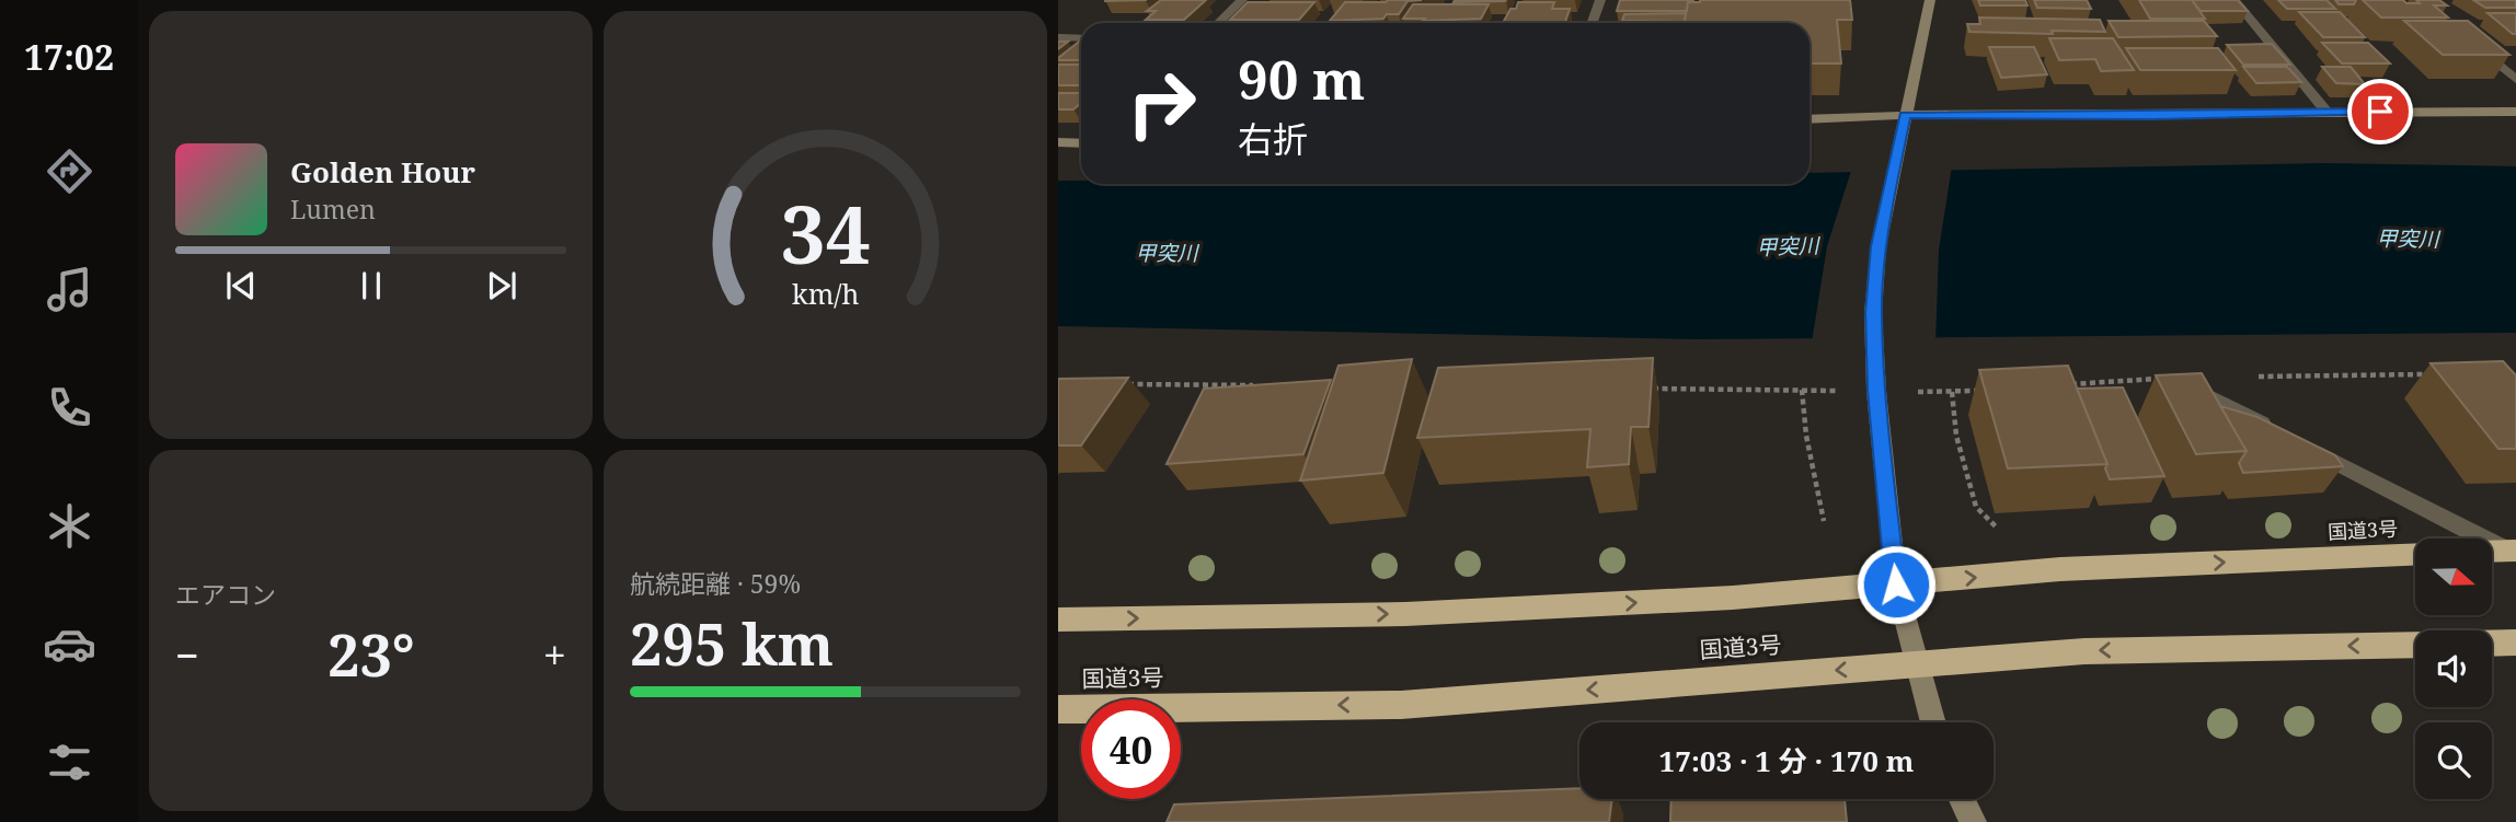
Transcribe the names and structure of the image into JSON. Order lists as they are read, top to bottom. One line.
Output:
{"streets":{"highway":["国道3号"]},"water":["甲突川"],"north":"right","page":{"tabs":"17:02","turn":["90 m","右折"],"song":["Golden Hour","Lumen"],"tile":["エアコン",["航続距離 · 59%","295 km"]],"heat":["−","23°","+"],"limit":"40","trip":"17:03 · 1 分 · 170 m","gauge":["34","km/h"]}}
